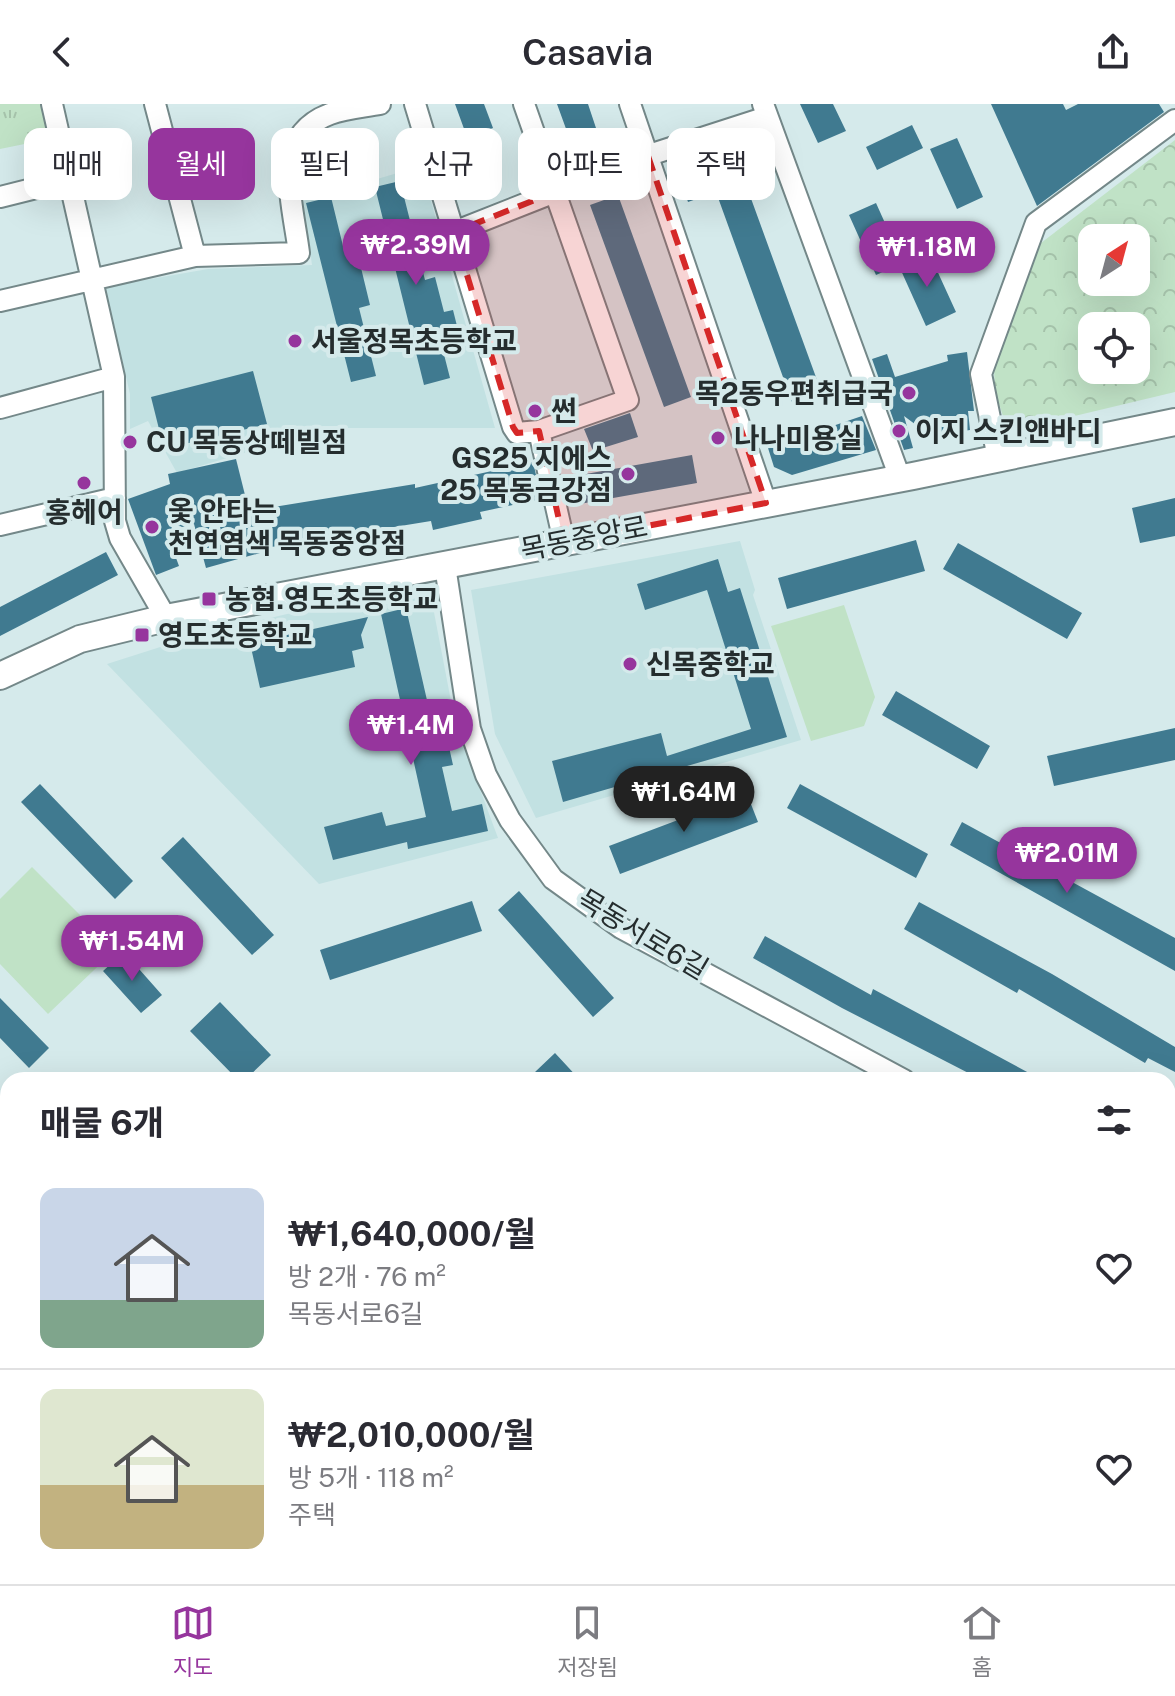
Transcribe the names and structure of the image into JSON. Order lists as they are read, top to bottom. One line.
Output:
{"streets":{"main road":["목동중앙로"],"street":["목동서로6길"]},"crossings":[["목동중앙로","목동서로6길"]],"places":{"other":["서울정목초등학교","목2동우편취급국","썬","이지 스킨앤바디","나나미용실","CU 목동상떼빌점","GS25 지에스 25 목동금강점","홍헤어","옻 안타는 천연염색 목동중앙점","신목중학교"],"transit":["농협.영도초등학교","영도초등학교"]},"north":"top right","page":{"header":"Casavia","chip":["매매","월세","필터","신규","아파트","주택"],"price":["₩2.39M","₩1.18M","₩1.4M","₩1.64M","₩2.01M","₩1.54M"],"heading":"매물 6개","list":[{"name":"₩1,640,000/월","note":"방 2개 · 76 m² · 목동서로6길"},{"name":"₩2,010,000/월","note":"방 5개 · 118 m² · 주택"}],"tabs":["지도","저장됨","홈"]}}
